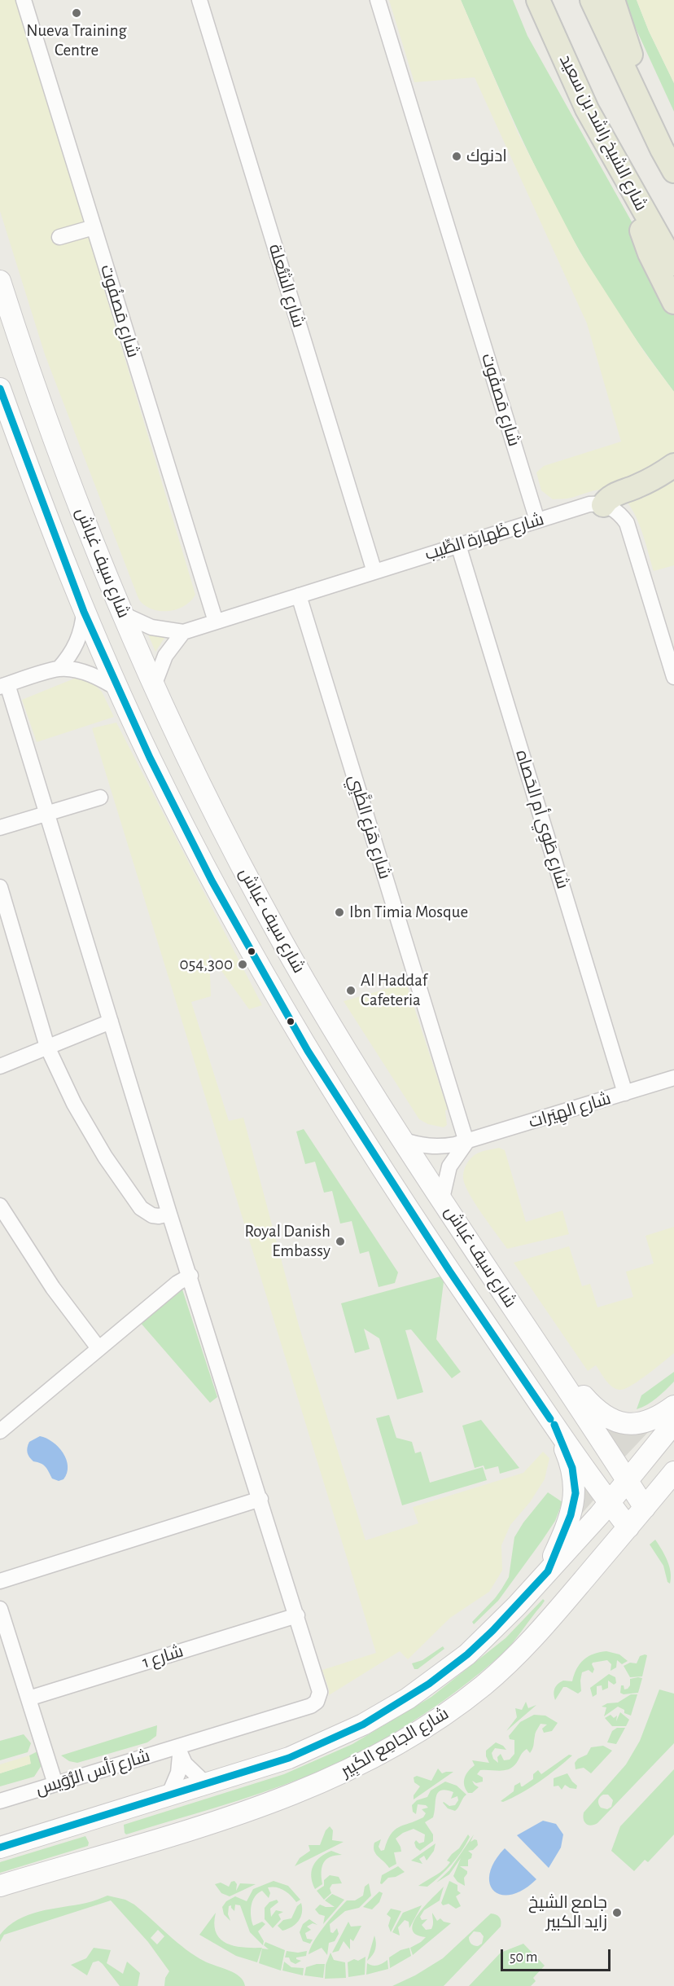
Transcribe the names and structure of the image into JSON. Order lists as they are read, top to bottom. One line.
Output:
{"streets":{"main road":["شارع الشيخ راشد بن سعيد"],"street":["شارع الشُّعلة","شارع مَصفُوت","شارع ظَهارة الطِّيب","شارع سيف غباش","شارع طَوِي أم الحَصاه","شارع هَزع الظَّبِي","شارع الهِيَرات","شارع 1","شارع الجامِع الكَبِير","شارع رَأس الرُّوَيس"]},"crossings":[["شارع الشُّعلة","شارع ظَهارة الطِّيب"],["شارع مَصفُوت","شارع ظَهارة الطِّيب"],["شارع ظَهارة الطِّيب","شارع سيف غباش"],["شارع ظَهارة الطِّيب","شارع طَوِي أم الحَصاه"],["شارع ظَهارة الطِّيب","شارع هَزع الظَّبِي"],["شارع سيف غباش","شارع الهِيَرات"],["شارع سيف غباش","شارع الجامِع الكَبِير"],["شارع طَوِي أم الحَصاه","شارع الهِيَرات"],["شارع هَزع الظَّبِي","شارع الهِيَرات"],["شارع 1","شارع رَأس الرُّوَيس"]],"places":["Nueva Training Centre","ادنوك","Ibn Timia Mosque","054,300","Al Haddaf Cafeteria","Royal Danish Embassy","جامع الشيخ زايد الكبير"],"scale_bar":"50 m"}
